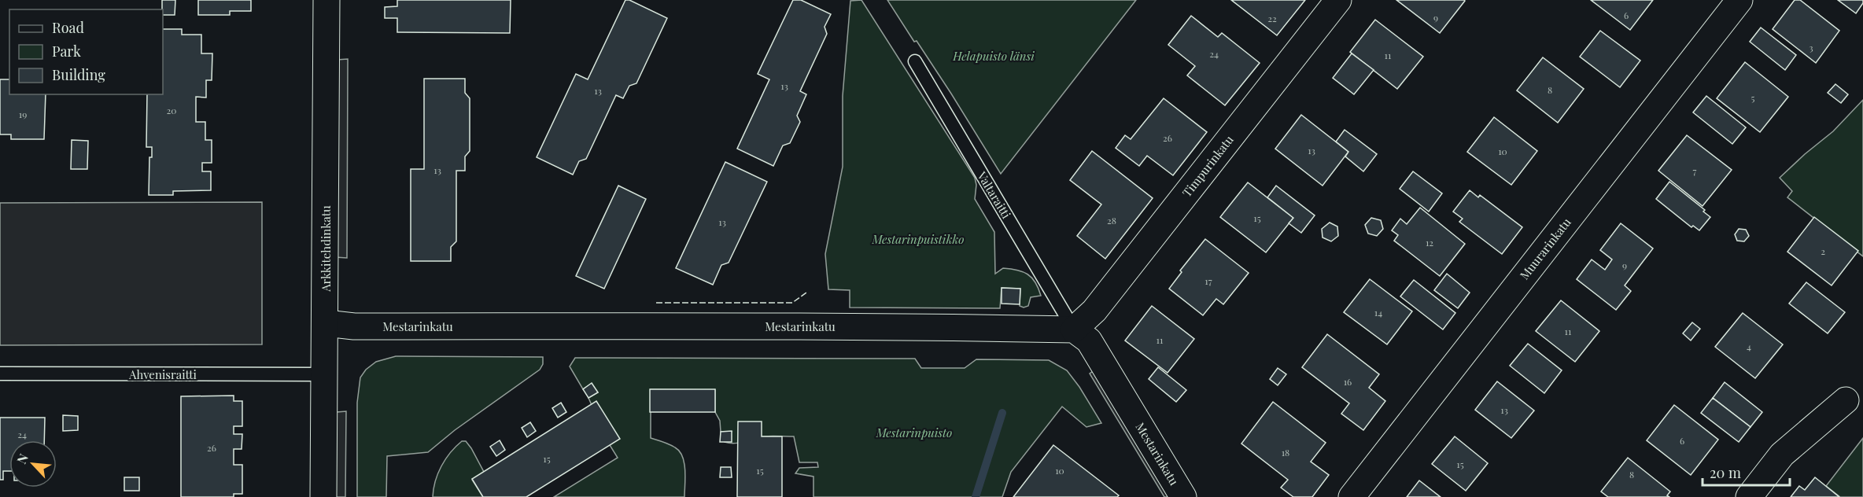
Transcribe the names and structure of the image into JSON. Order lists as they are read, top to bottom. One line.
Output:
{"streets":{"street":["Timpurinkatu","Arkkitehdinkatu","Muurarinkatu","Mestarinkatu"],"lane":["Valtaraitti","Ahvenisraitti"]},"crossings":[["Timpurinkatu","Valtaraitti"],["Timpurinkatu","Mestarinkatu"],["Valtaraitti","Mestarinkatu"],["Arkkitehdinkatu","Mestarinkatu"],["Arkkitehdinkatu","Ahvenisraitti"]],"parks":["Helapuisto länsi","Mestarinpuistikko","Mestarinpuisto"],"house_numbers":["6","9","22","3","24","11","13","8","13","5","20","19","26","13","10","13","7","15","28","13","12","2","9","17","14","11","11","4","16","13","24","6","26","18","15","15","15","10","8"],"legend":["Road","Park","Building"],"scale_bar":"20 m","north":"top left"}
